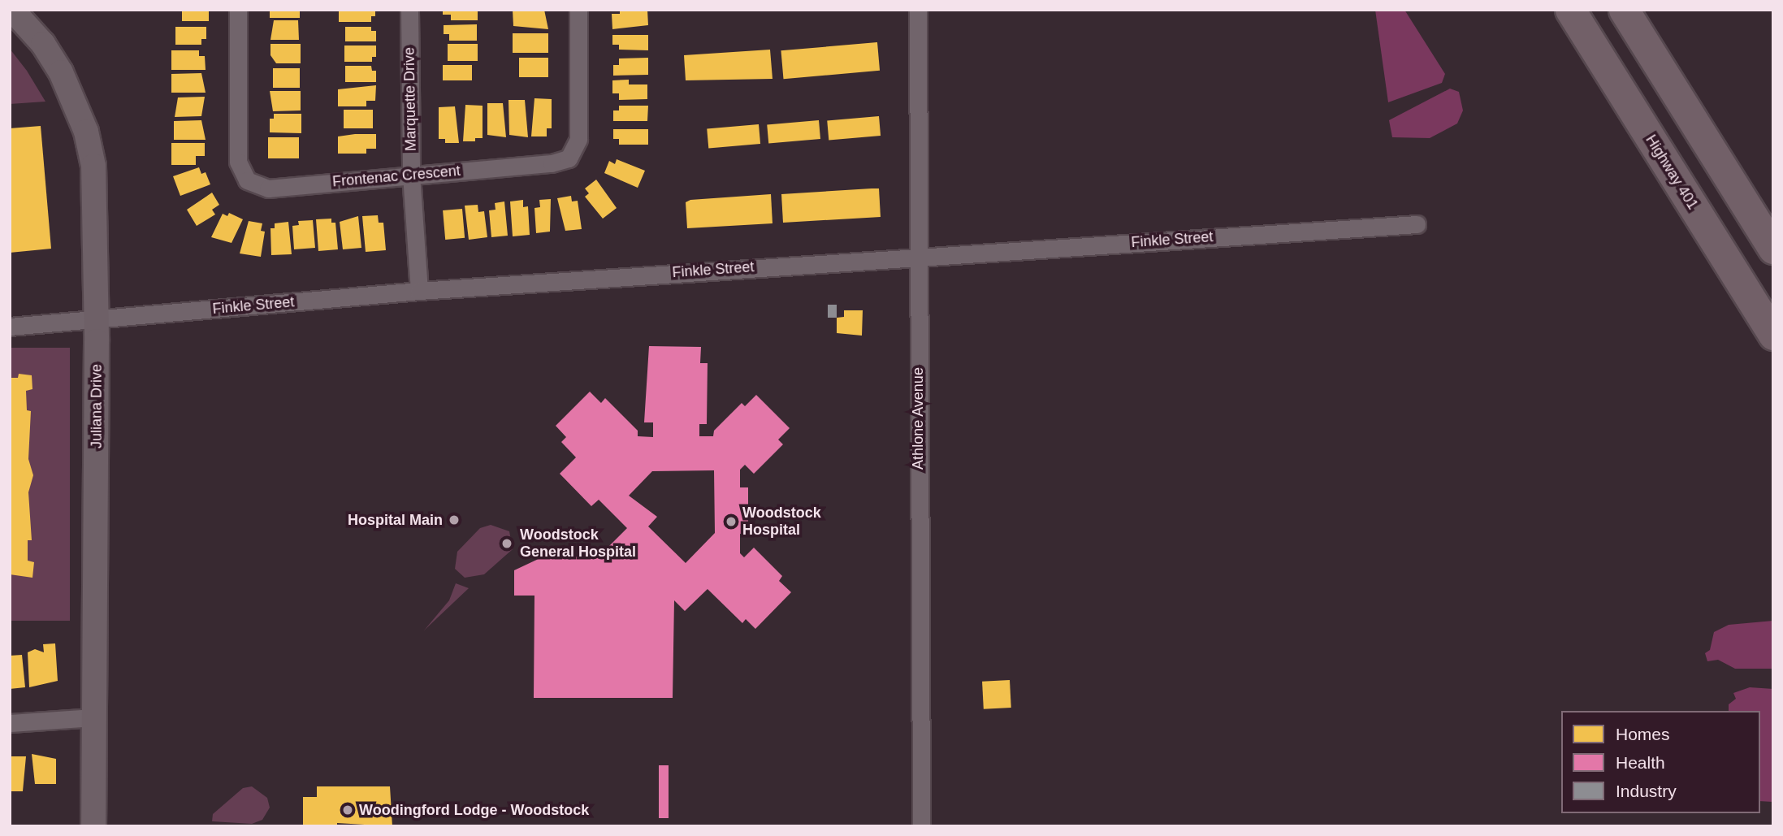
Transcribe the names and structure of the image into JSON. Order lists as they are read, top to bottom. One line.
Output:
{"streets":{"highway":["Highway 401"],"street":["Marquette Drive","Frontenac Crescent","Finkle Street","Juliana Drive","Athlone Avenue"]},"crossings":[["Marquette Drive","Frontenac Crescent"],["Marquette Drive","Finkle Street"],["Finkle Street","Juliana Drive"],["Finkle Street","Athlone Avenue"]],"places":["Hospital Main","Woodstock Hospital","Woodstock General Hospital","Woodingford Lodge - Woodstock"],"legend":["Homes","Health","Industry"]}
